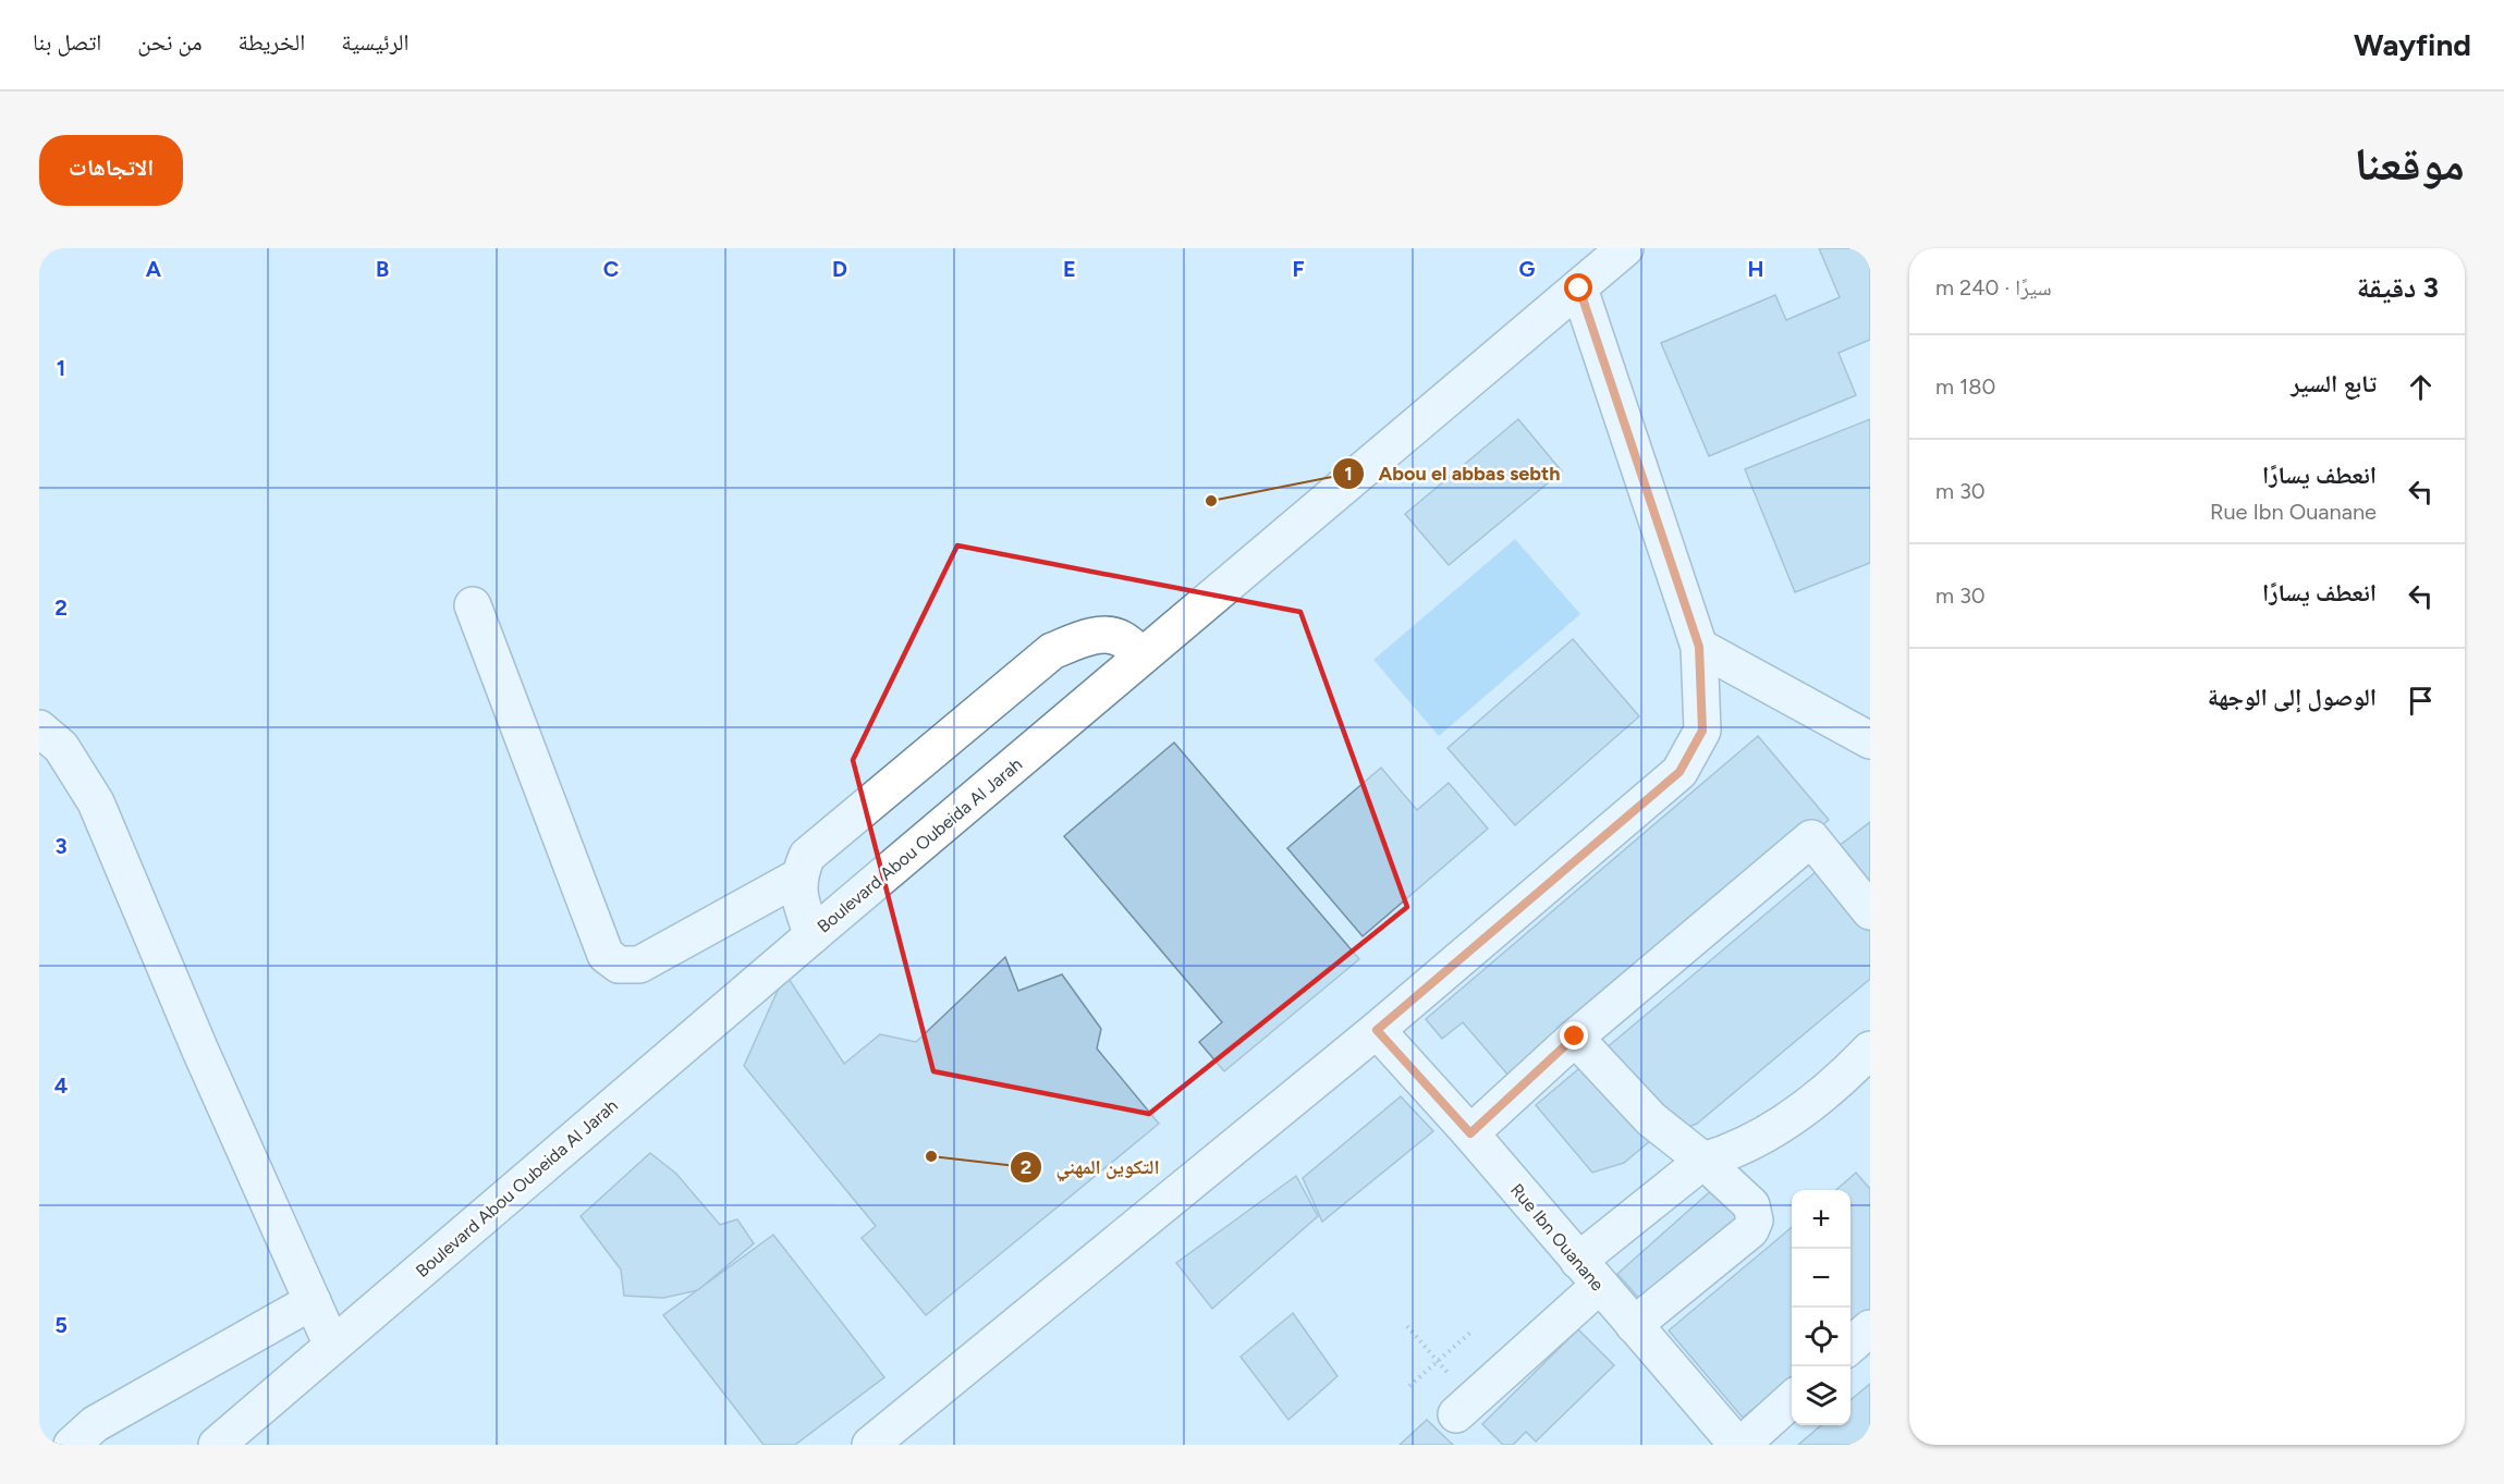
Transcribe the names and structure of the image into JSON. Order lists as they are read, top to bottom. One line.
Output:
{"streets":{"street":["Boulevard Abou Oubeida Al Jarah","Rue Ibn Ouanane"]},"places":["Abou el abbas sebth","التكوين المهني"],"page":{"header":"Wayfind","nav":["الرئيسية","الخريطة","من نحن","اتصل بنا"],"title":"موقعنا","buttons":"الاتجاهات","heading":["3 دقيقة","سيرًا · 240 m"],"list":[["تابع السير","180 m"],["انعطف يسارًا","Rue Ibn Ouanane","30 m"],["انعطف يسارًا","30 m"],"الوصول إلى الوجهة"],"map_buttons":["+","−"]},"grid":{"columns":["A","B","C","D","E","F","G","H"],"rows":["1","2","3","4","5"]}}
